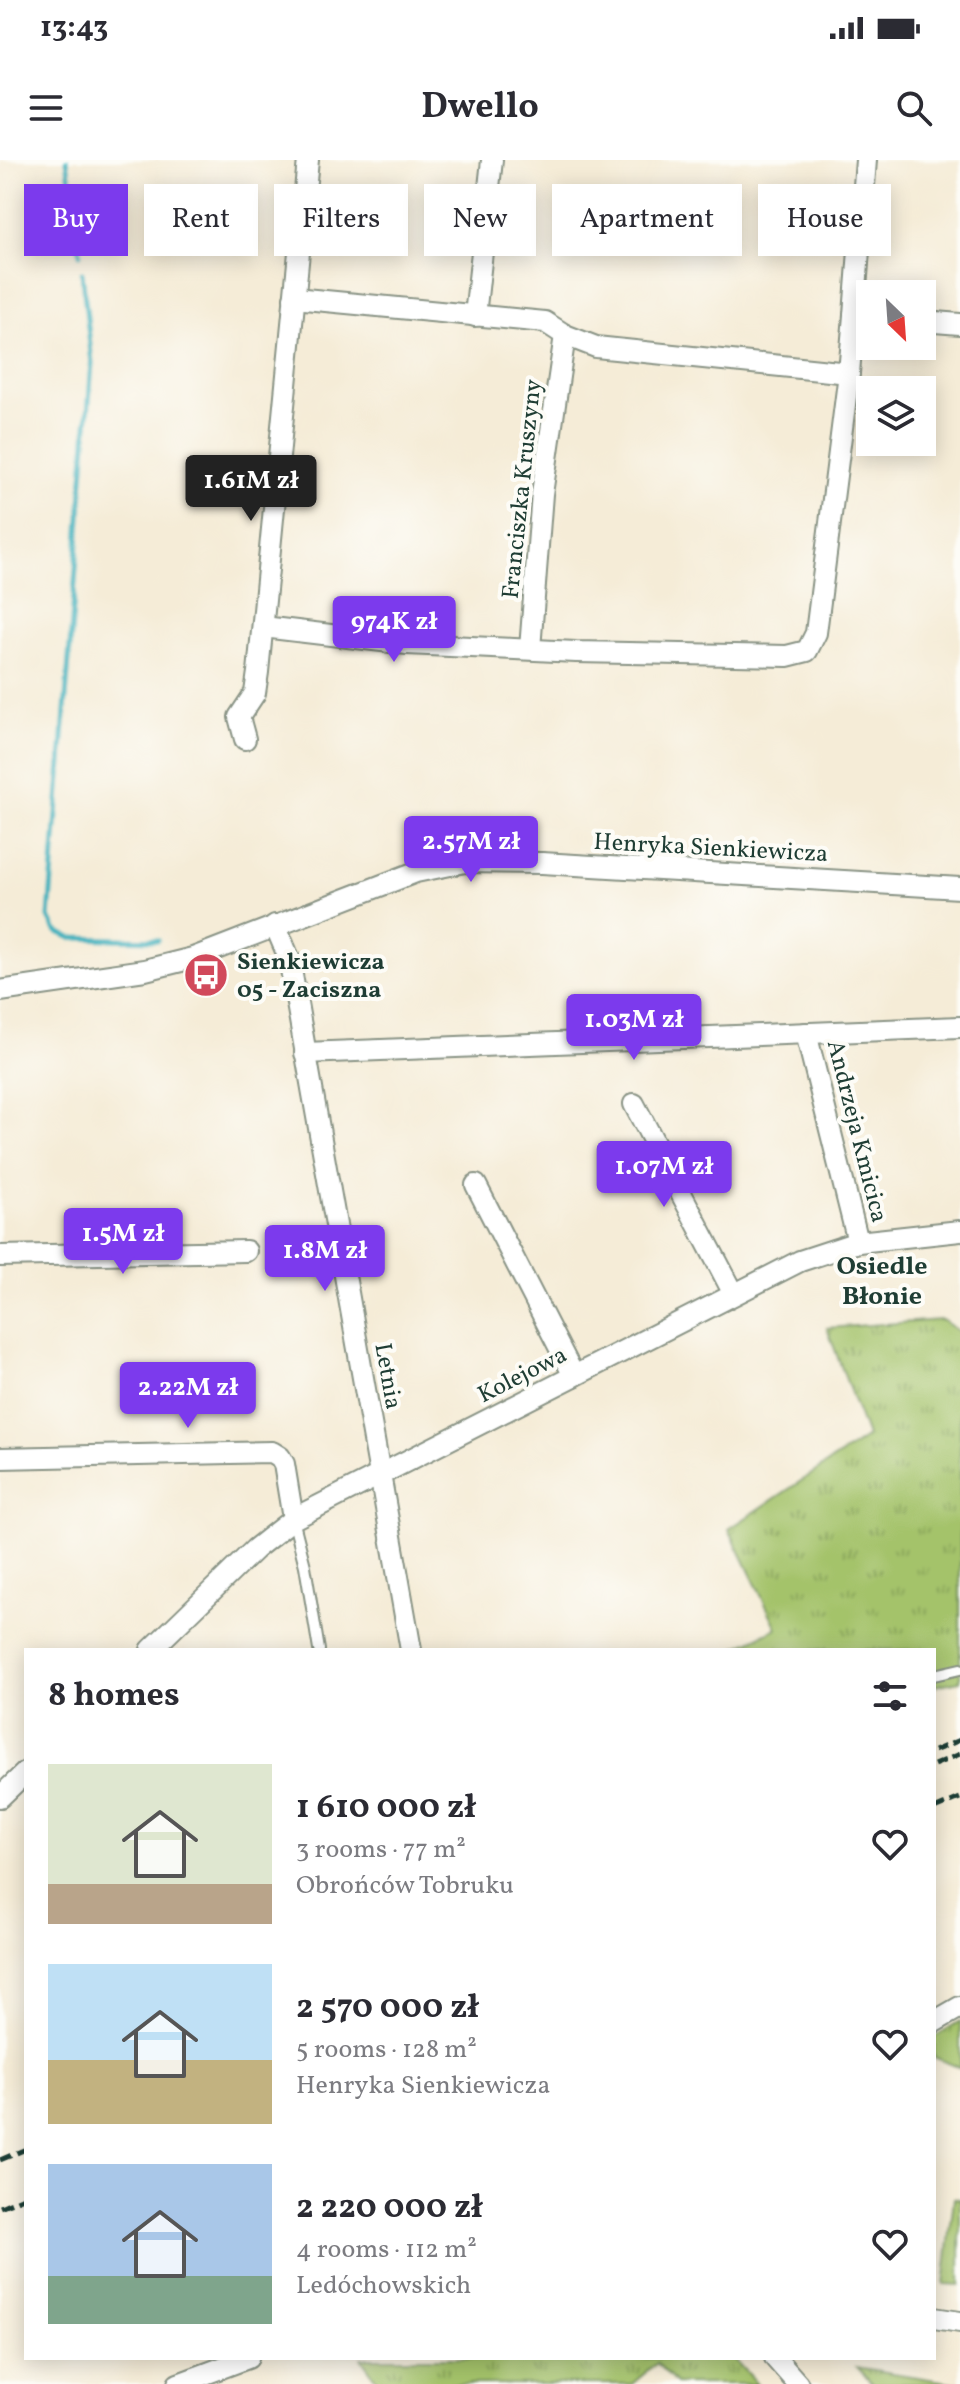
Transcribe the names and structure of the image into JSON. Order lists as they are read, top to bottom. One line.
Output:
{"streets":{"street":["Franciszka Kruszyny","Henryka Sienkiewicza","Andrzeja Kmicica","Kolejowa","Letnia"]},"crossings":[["Henryka Sienkiewicza","Letnia"],["Andrzeja Kmicica","Kolejowa"],["Kolejowa","Letnia"]],"districts":["Osiedle Błonie"],"places":{"bus stop":["Sienkiewicza 05 - Zaciszna"]},"north":"bottom right","page":{"status":"13:43","header":"Dwello","chip":["Buy","Rent","Filters","New","Apartment","House"],"price":["1.61M zł","974K zł","2.57M zł","1.03M zł","1.07M zł","1.5M zł","1.8M zł","2.22M zł"],"heading":"8 homes","list":[{"name":"1 610 000 zł","note":"3 rooms · 77 m² · Obrońców Tobruku"},{"name":"2 570 000 zł","note":"5 rooms · 128 m² · Henryka Sienkiewicza"},{"name":"2 220 000 zł","note":"4 rooms · 112 m² · Ledóchowskich"}]}}
